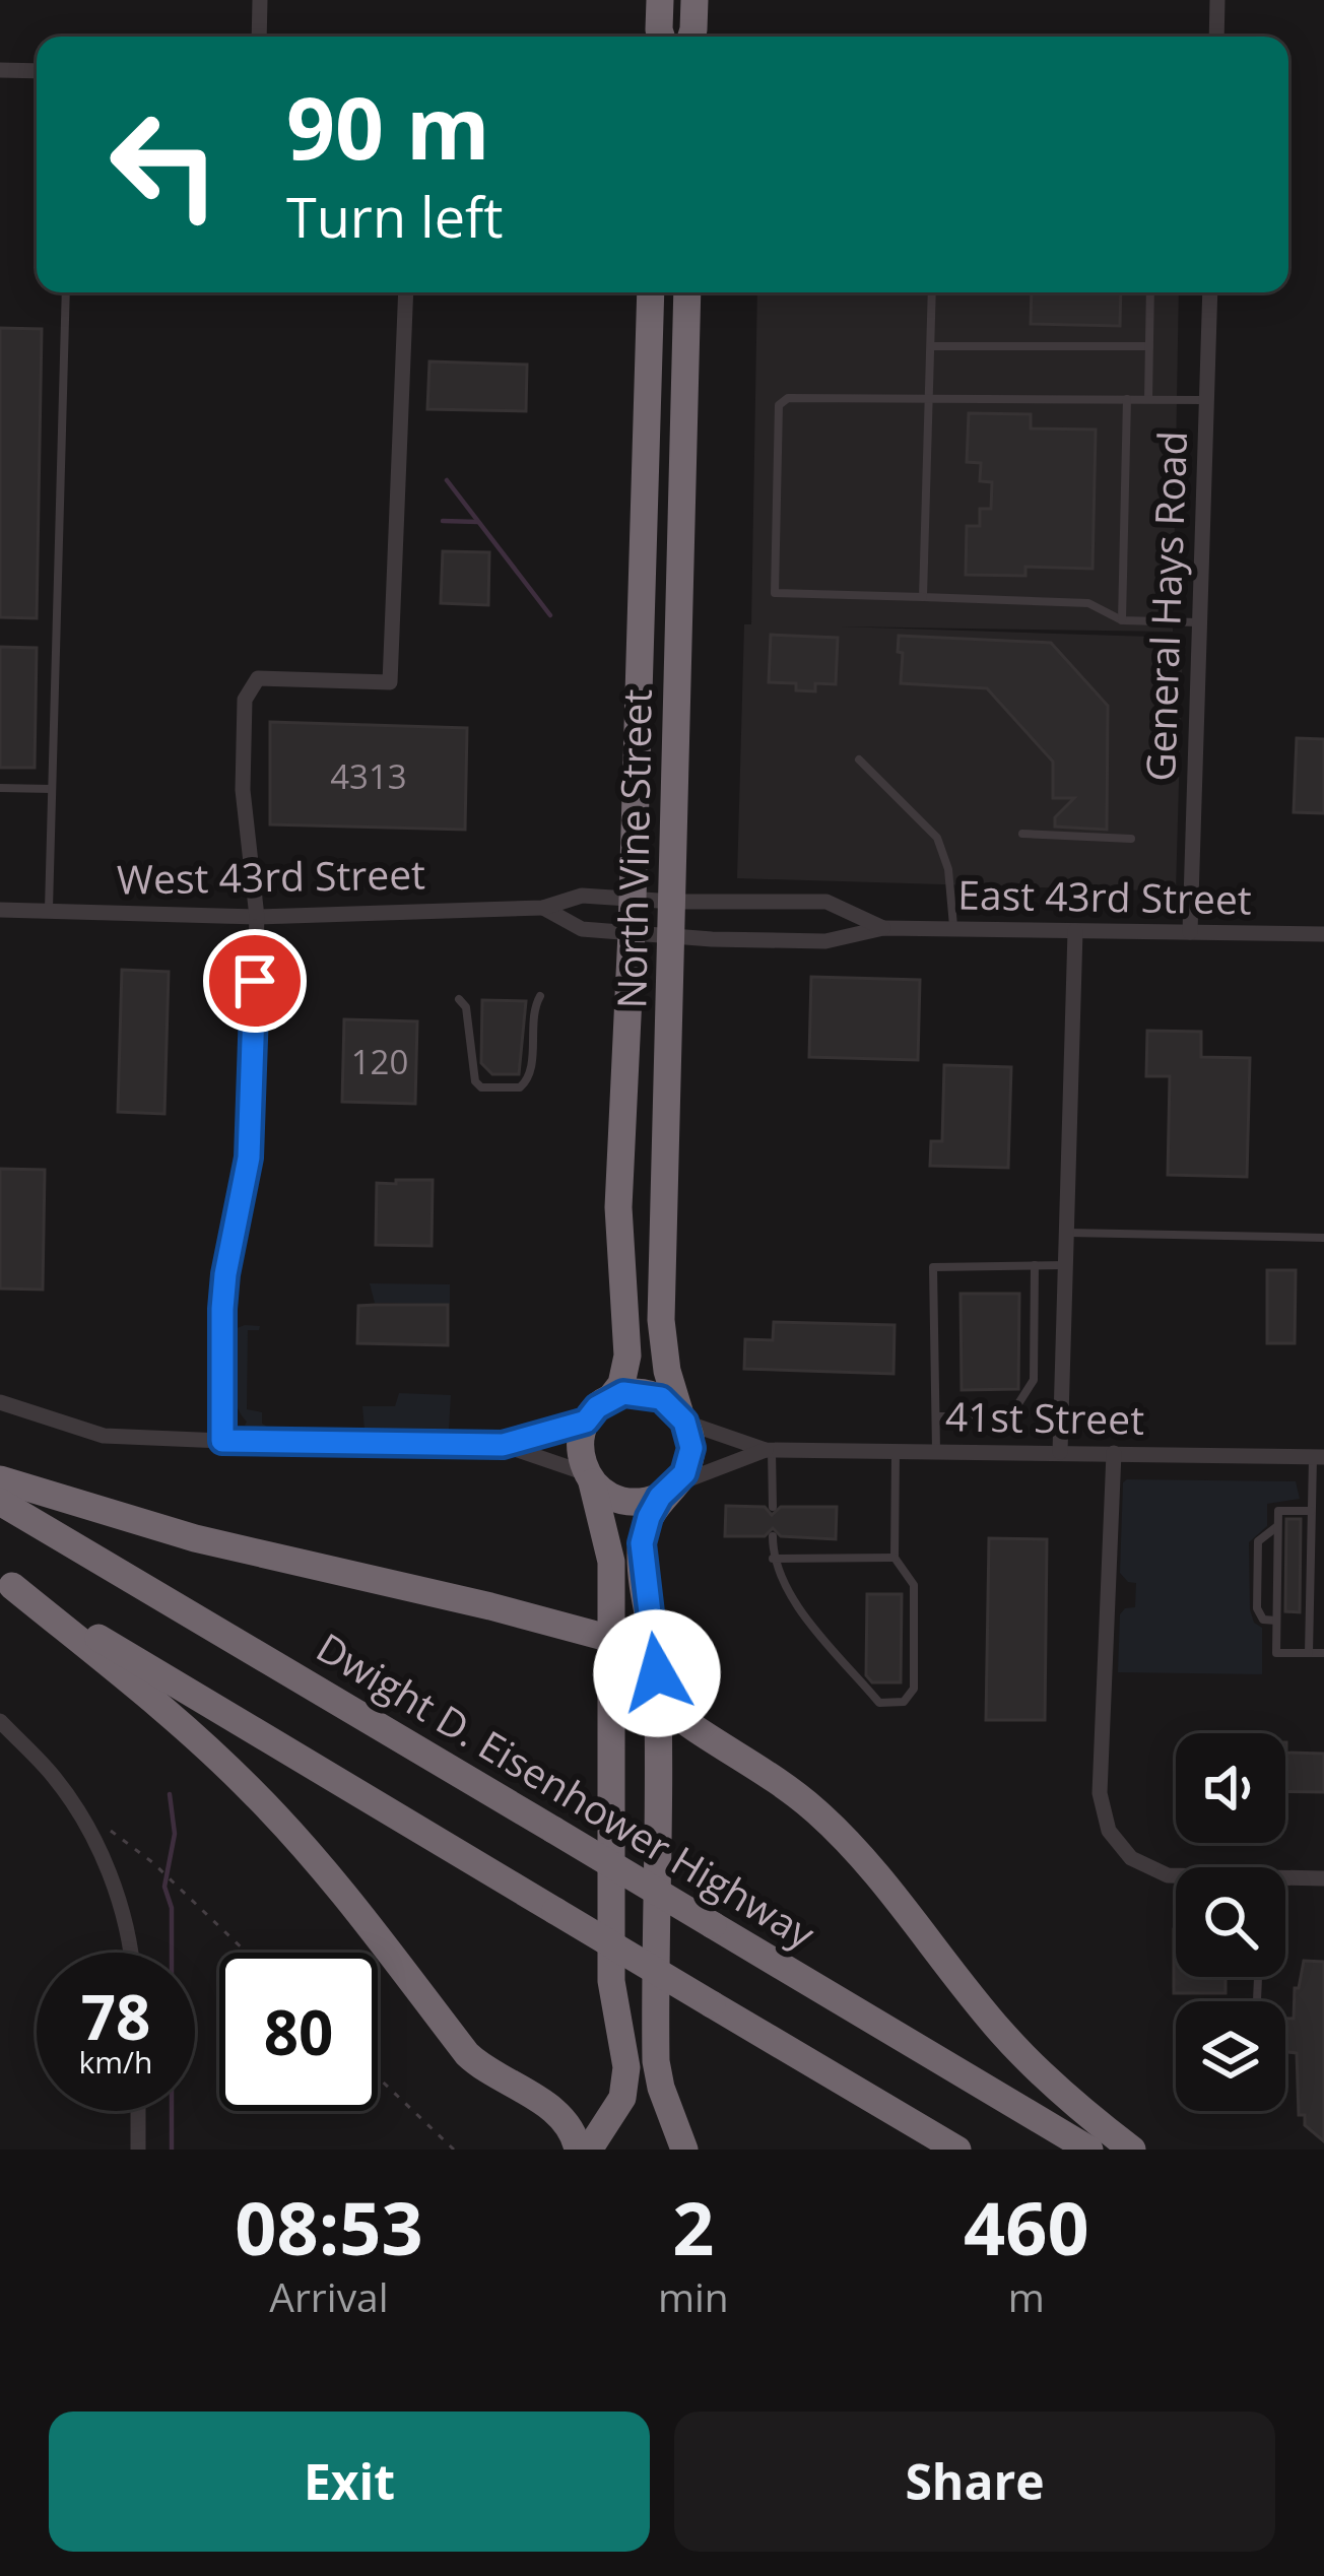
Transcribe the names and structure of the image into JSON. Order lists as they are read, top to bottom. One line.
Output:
{"streets":{"highway":["North Vine Street","Dwight D. Eisenhower Highway"],"street":["General Hays Road","West 43rd Street","East 43rd Street","41st Street"]},"crossings":[["General Hays Road","East 43rd Street"],["North Vine Street","East 43rd Street"],["North Vine Street","41st Street"],["West 43rd Street","East 43rd Street"]],"house_numbers":["4313","120"],"page":{"turn":["90 m","Turn left"],"speed":"78 km/h","limit":"80","eta":["08:53","Arrival","2","min","460","m"],"buttons":["Exit","Share"]}}
